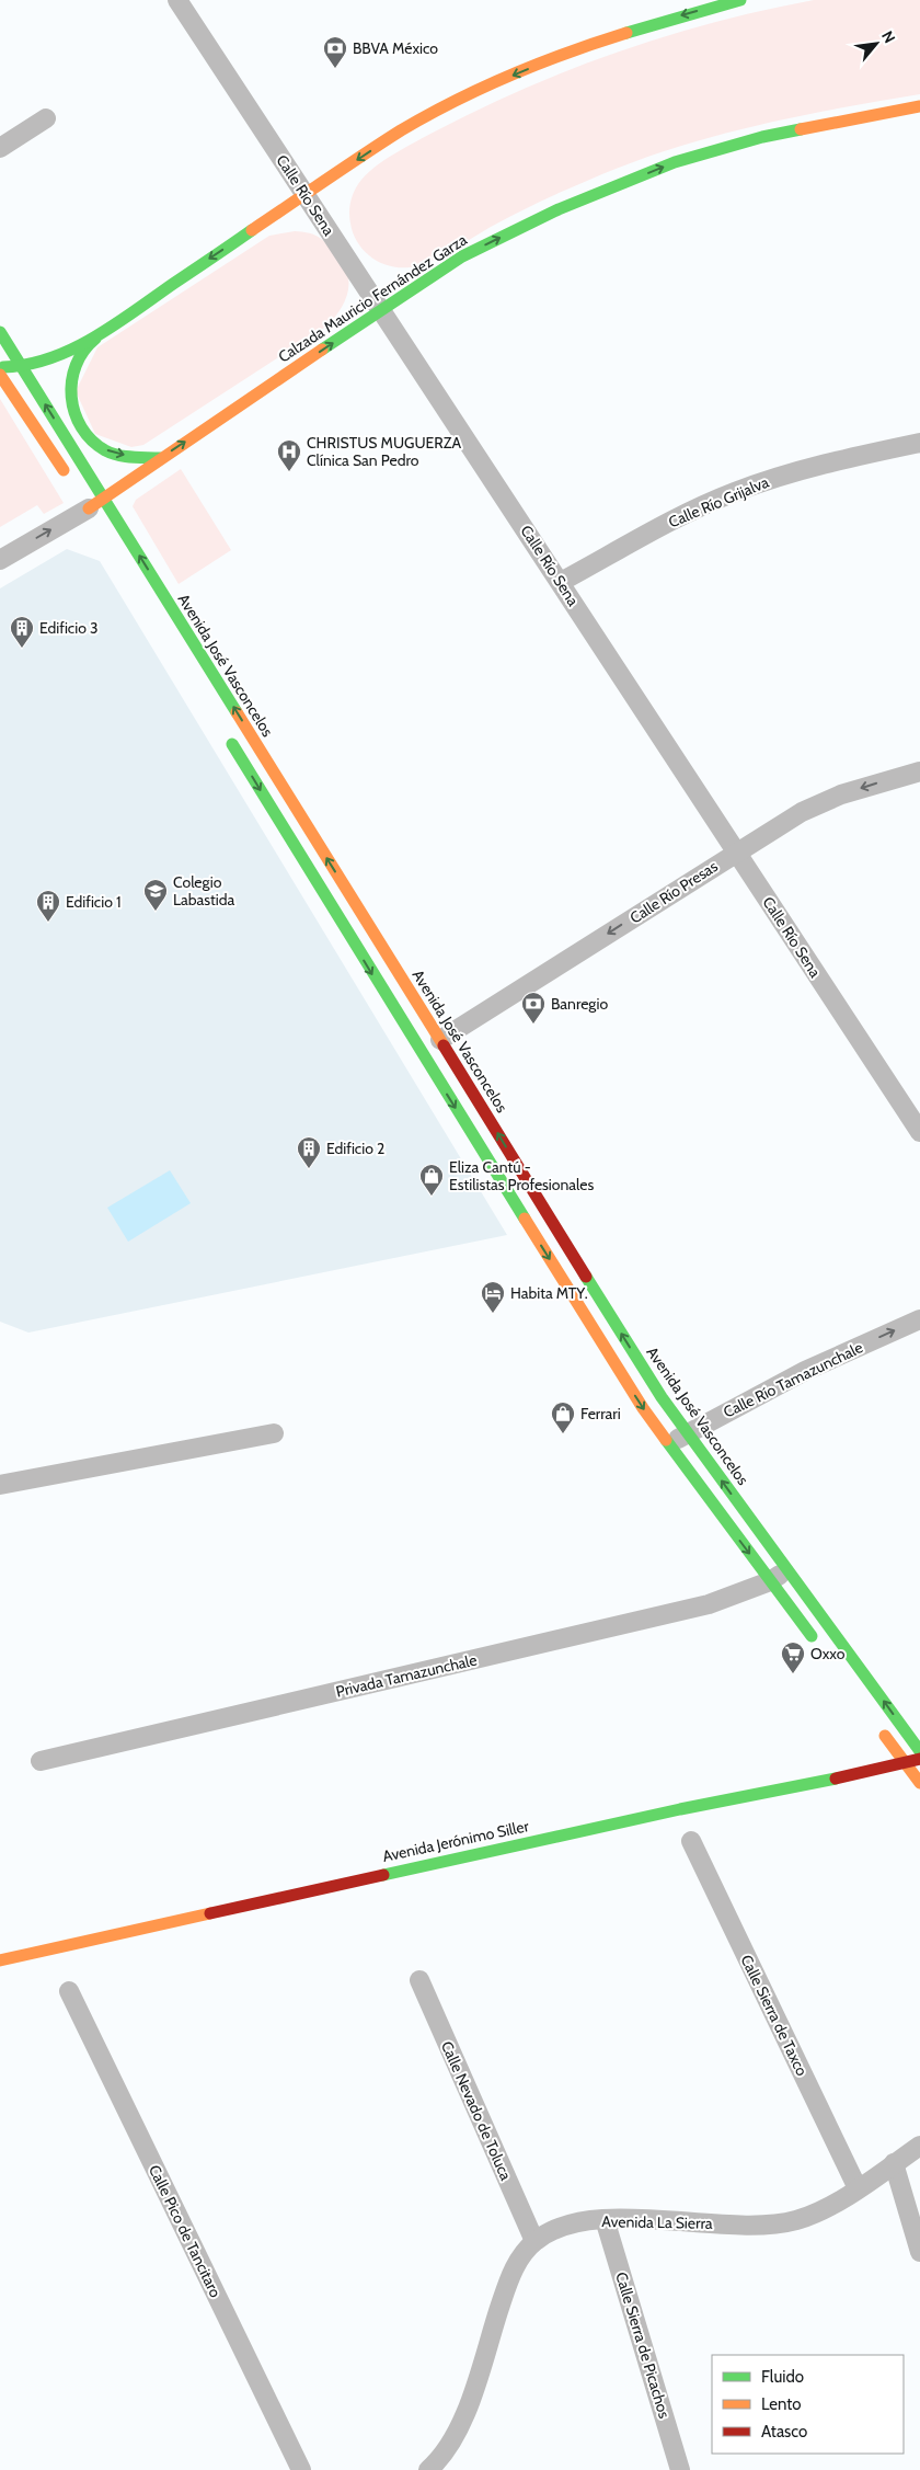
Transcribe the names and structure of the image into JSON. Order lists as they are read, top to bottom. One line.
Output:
{"streets":{"main road":["Calzada Mauricio Fernández Garza","Avenida José Vasconcelos","Avenida Jerónimo Siller"],"street":["Calle Río Sena","Calle Río Grijalva","Calle Río Presas","Calle Río Tamazunchale","Privada Tamazunchale","Calle Sierra de Taxco","Calle Nevado de Toluca","Avenida La Sierra","Calle Pico de Tancitaro","Calle Sierra de Picachos"]},"crossings":[["Calle Río Sena","Calzada Mauricio Fernández Garza"],["Calle Río Sena","Calle Río Grijalva"],["Calle Río Sena","Calle Río Presas"],["Calzada Mauricio Fernández Garza","Avenida José Vasconcelos"],["Avenida José Vasconcelos","Calle Río Presas"],["Avenida José Vasconcelos","Calle Río Tamazunchale"],["Avenida José Vasconcelos","Privada Tamazunchale"],["Calle Sierra de Taxco","Avenida La Sierra"],["Calle Nevado de Toluca","Avenida La Sierra"],["Avenida La Sierra","Calle Sierra de Picachos"]],"one_way":["Calzada Mauricio Fernández Garza","Calle Río Presas","Calle Río Tamazunchale"],"places":{"bank":["BBVA México","Banregio"],"hospital":["CHRISTUS MUGUERZA Clínica San Pedro"],"building":["Edificio 3","Edificio 1","Edificio 2"],"school or university":["Colegio Labastida"],"shop":["Eliza Cantú - Estilistas Profesionales","Ferrari"],"hotel":["Habita MTY."],"supermarket":["Oxxo"]},"legend":["Fluido","Lento","Atasco"],"north":"top right"}
